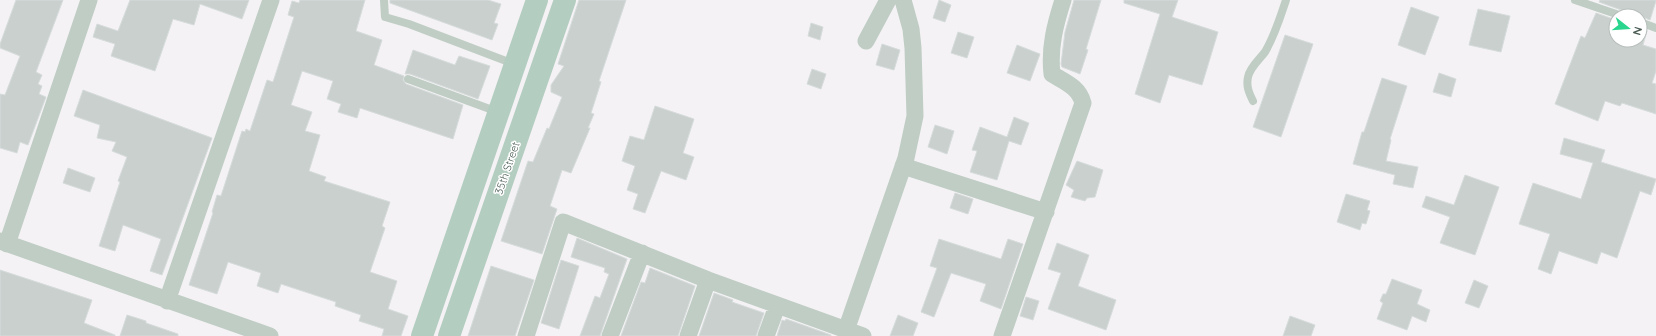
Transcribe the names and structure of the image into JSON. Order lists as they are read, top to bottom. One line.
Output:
{"streets":{"main road":["35th Street"]},"north":"right"}
